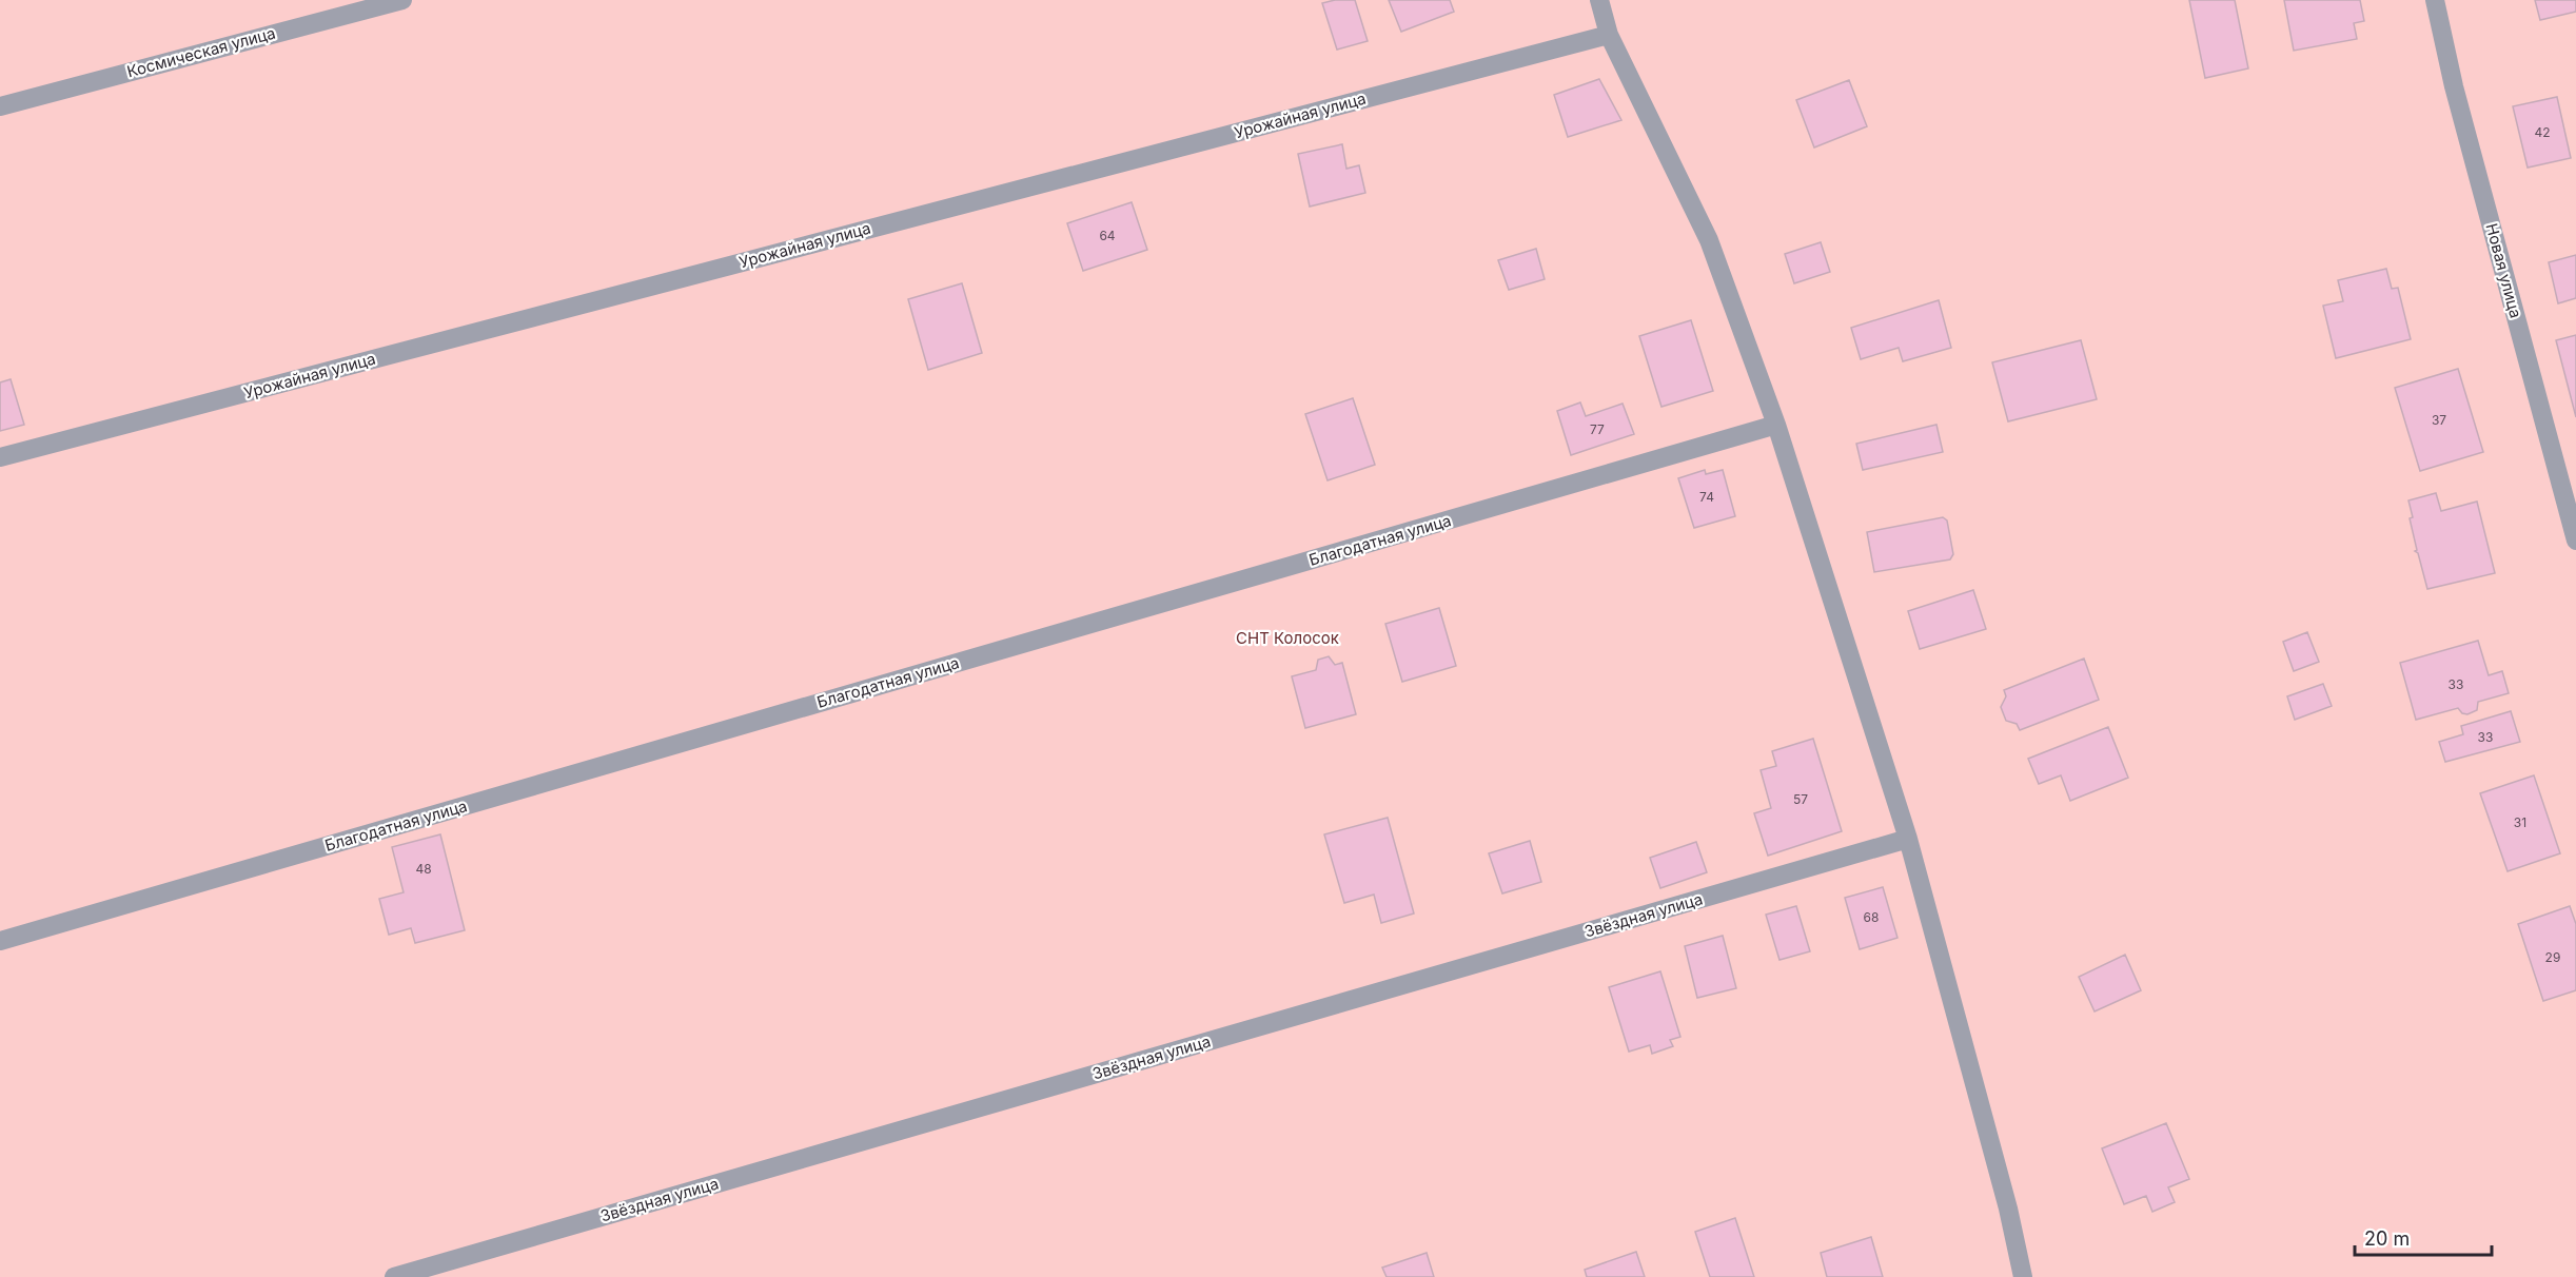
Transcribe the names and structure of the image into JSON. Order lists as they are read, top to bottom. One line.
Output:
{"streets":{"street":["Космическая улица","Урожайная улица","Новая улица","Благодатная улица","Звёздная улица"]},"parks":["СНТ Колосок"],"house_numbers":["42","64","37","77","74","33","33","57","31","48","68","29"],"scale_bar":"20 m"}
